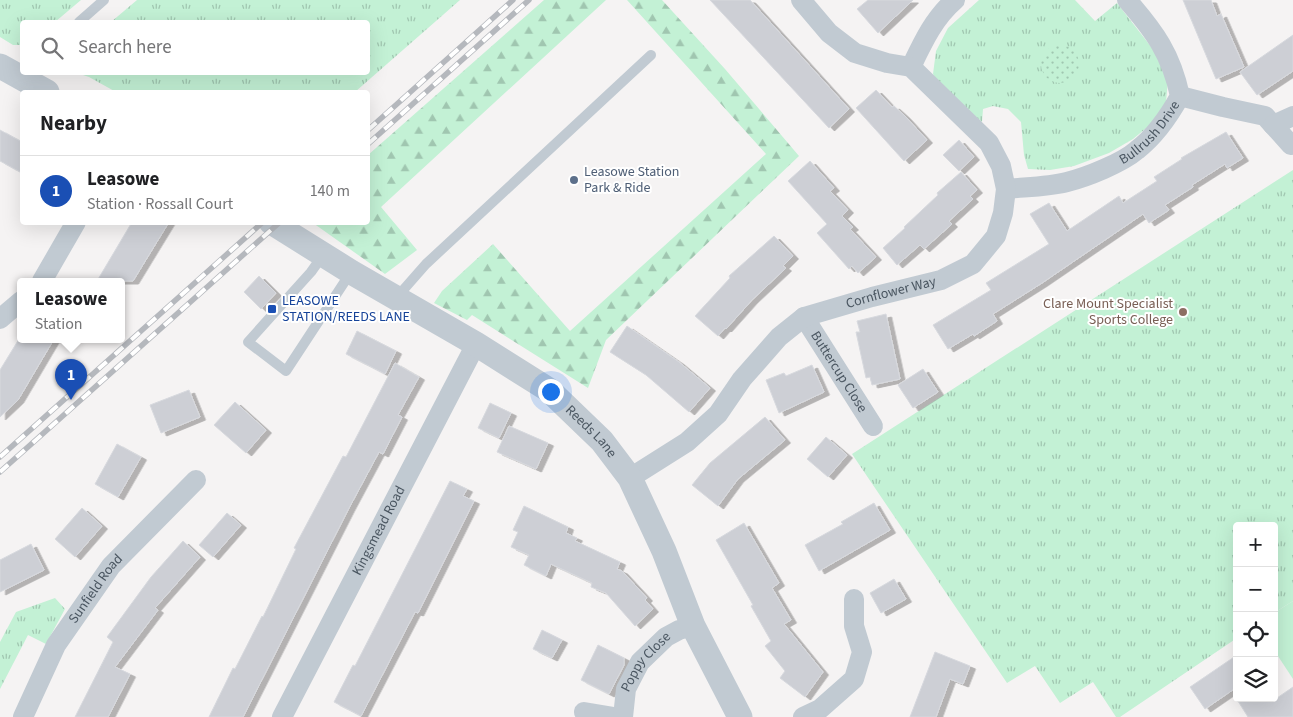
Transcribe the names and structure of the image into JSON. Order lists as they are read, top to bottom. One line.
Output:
{"streets":{"street":["Bullrush Drive","Cornflower Way","Buttercup Close","Reeds Lane","Kingsmead Road","Sunfield Road","Poppy Close"]},"crossings":[["Bullrush Drive","Cornflower Way"],["Cornflower Way","Buttercup Close"],["Cornflower Way","Reeds Lane"],["Reeds Lane","Kingsmead Road"],["Reeds Lane","Poppy Close"]],"places":{"other":["Leasowe Station Park & Ride","Clare Mount Specialist Sports College"],"transit":["LEASOWE STATION/REEDS LANE"]},"page":{"search":"Search here","heading":"Nearby","list":[{"mark":"1","name":"Leasowe","note":"Station · Rossall Court","value":"140 m"}],"popup":["Leasowe","Station"],"pins":"1","map_buttons":["+","−"]}}
